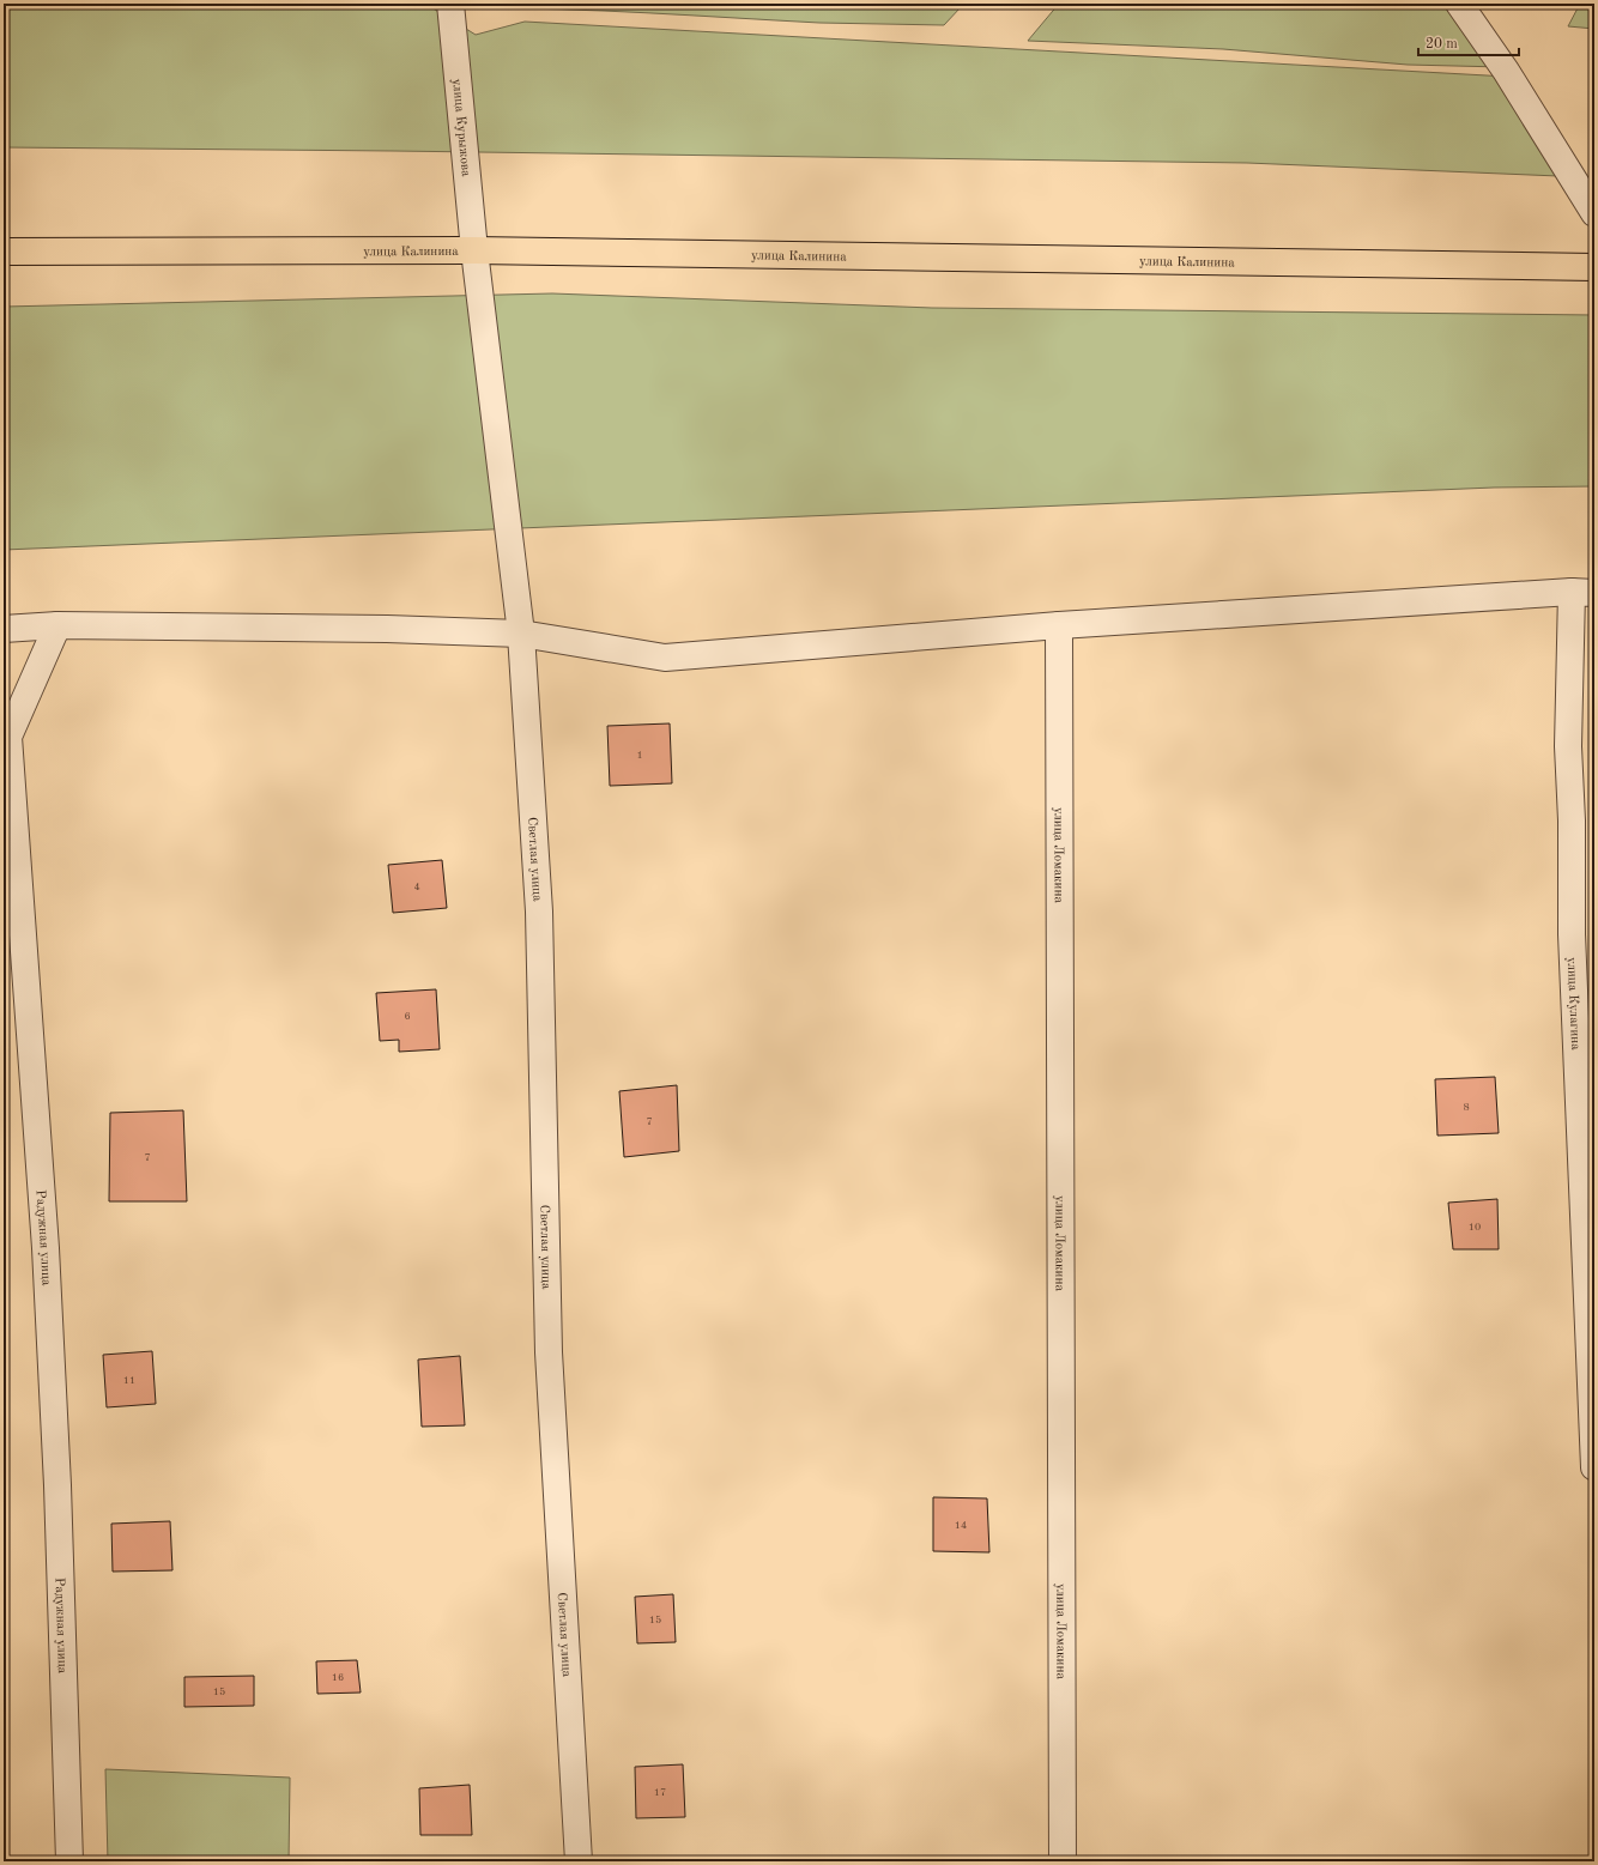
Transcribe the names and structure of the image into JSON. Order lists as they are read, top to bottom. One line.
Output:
{"streets":{"main road":["улица Калинина"],"street":["улица Курыжова","улица Ломакина","Светлая улица","улица Кулагина","Радужная улица"]},"crossings":[["улица Курыжова","улица Калинина"],["улица Курыжова","Светлая улица"]],"house_numbers":["1","4","6","8","7","7","10","11","14","15","16","15","17"],"scale_bar":"20 m"}
